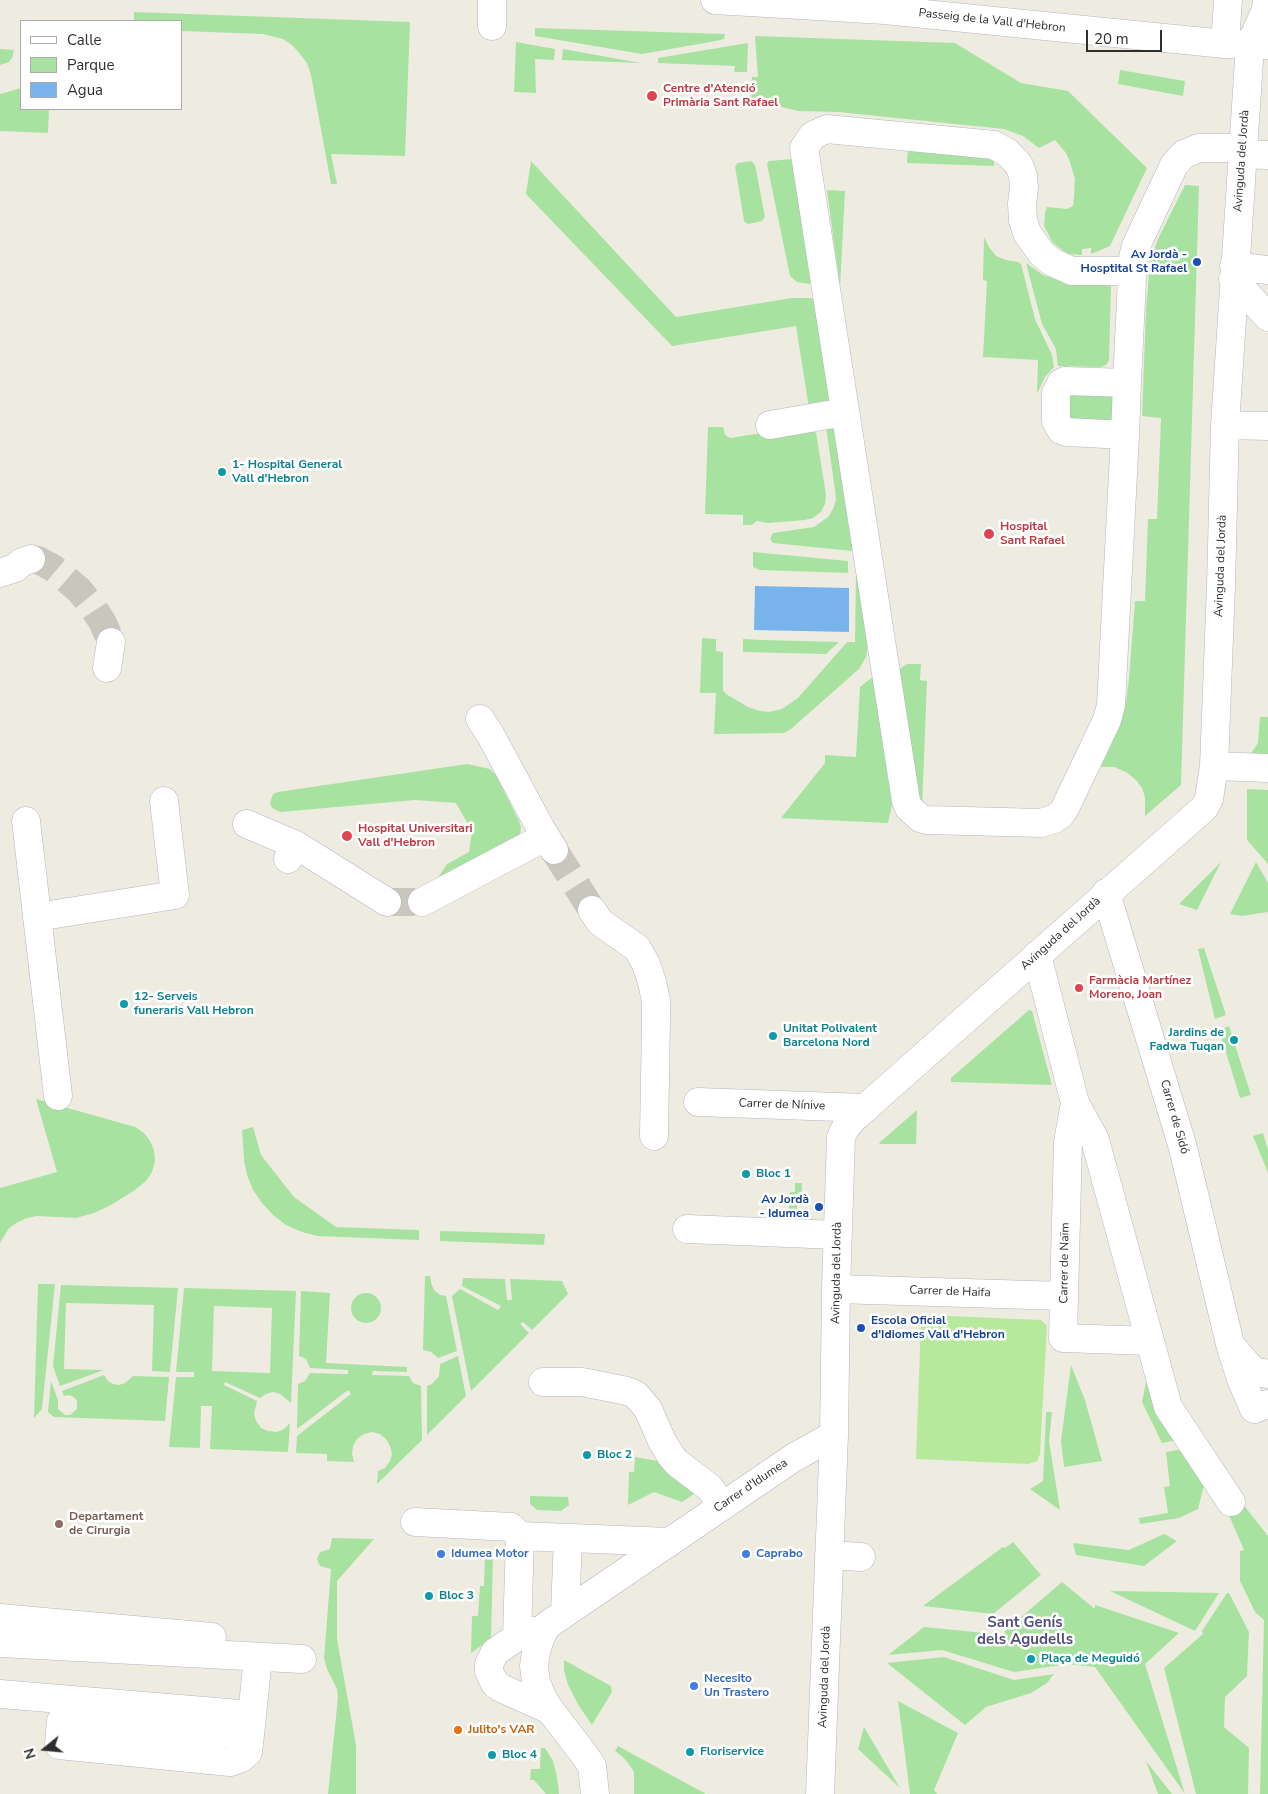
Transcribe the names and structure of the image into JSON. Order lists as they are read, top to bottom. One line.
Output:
{"streets":{"street":["Passeig de la Vall d'Hebron","Avinguda del Jordà","Carrer de Nínive","Carrer de Sidó","Carrer de Naïm","Carrer de Haifa","Carrer d'Idumea"]},"crossings":[["Passeig de la Vall d'Hebron","Avinguda del Jordà"],["Avinguda del Jordà","Carrer de Nínive"],["Avinguda del Jordà","Carrer de Sidó"],["Avinguda del Jordà","Carrer de Naïm"],["Avinguda del Jordà","Carrer de Haifa"],["Avinguda del Jordà","Carrer d'Idumea"],["Carrer de Naïm","Carrer de Haifa"]],"districts":["Sant Genís dels Agudells"],"places":["Centre d'Atenció Primària Sant Rafael","Av Jordà - Hosptital St Rafael","1- Hospital General Vall d'Hebron","Hospital Sant Rafael","Hospital Universitari Vall d'Hebron","Farmàcia Martínez Moreno, Joan","12- Serveis funeraris Vall Hebron","Unitat Polivalent Barcelona Nord","Jardins de Fadwa Tuqan","Bloc 1","Av Jordà - Idumea","Escola Oficial d'Idiomes Vall d'Hebron","Bloc 2","Departament de Cirurgia","Idumea Motor","Caprabo","Bloc 3","Plaça de Meguidó","Necesito Un Trastero","Julito's VAR","Floriservice","Bloc 4"],"legend":["Calle","Parque","Agua"],"scale_bar":"20 m","north":"left"}
